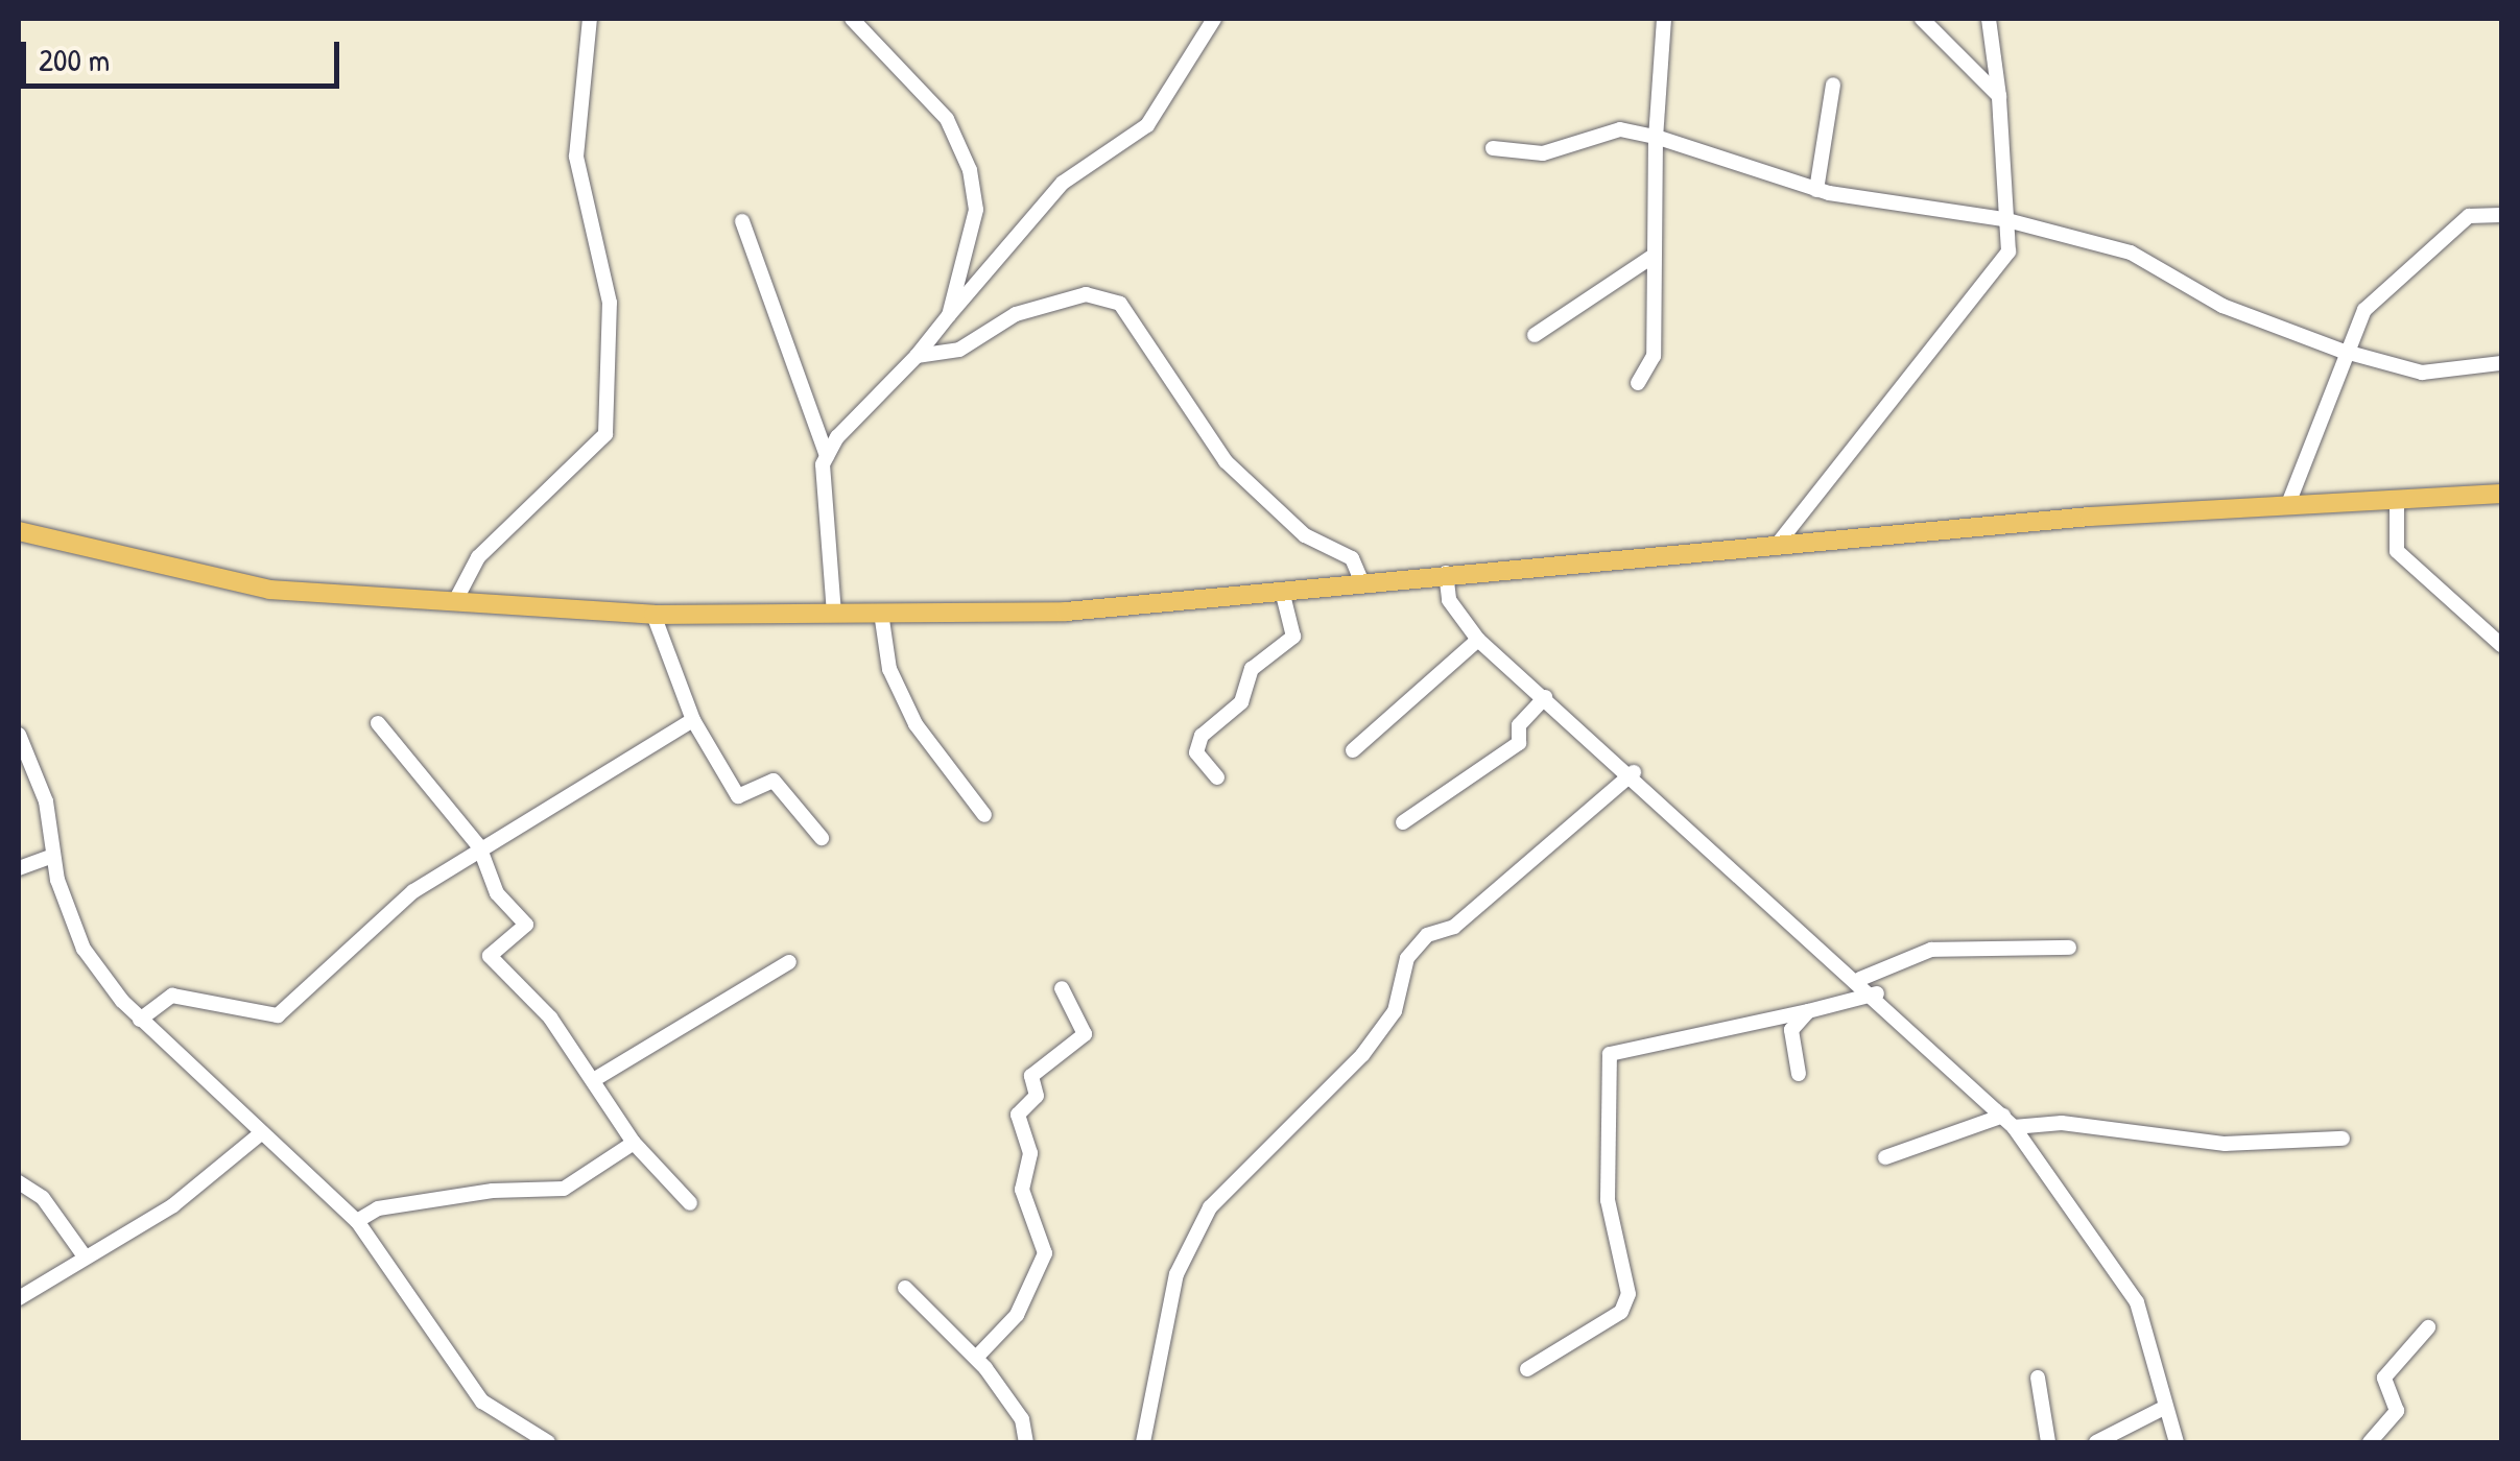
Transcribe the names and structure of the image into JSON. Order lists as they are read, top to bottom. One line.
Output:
{"scale_bar":"200 m"}
